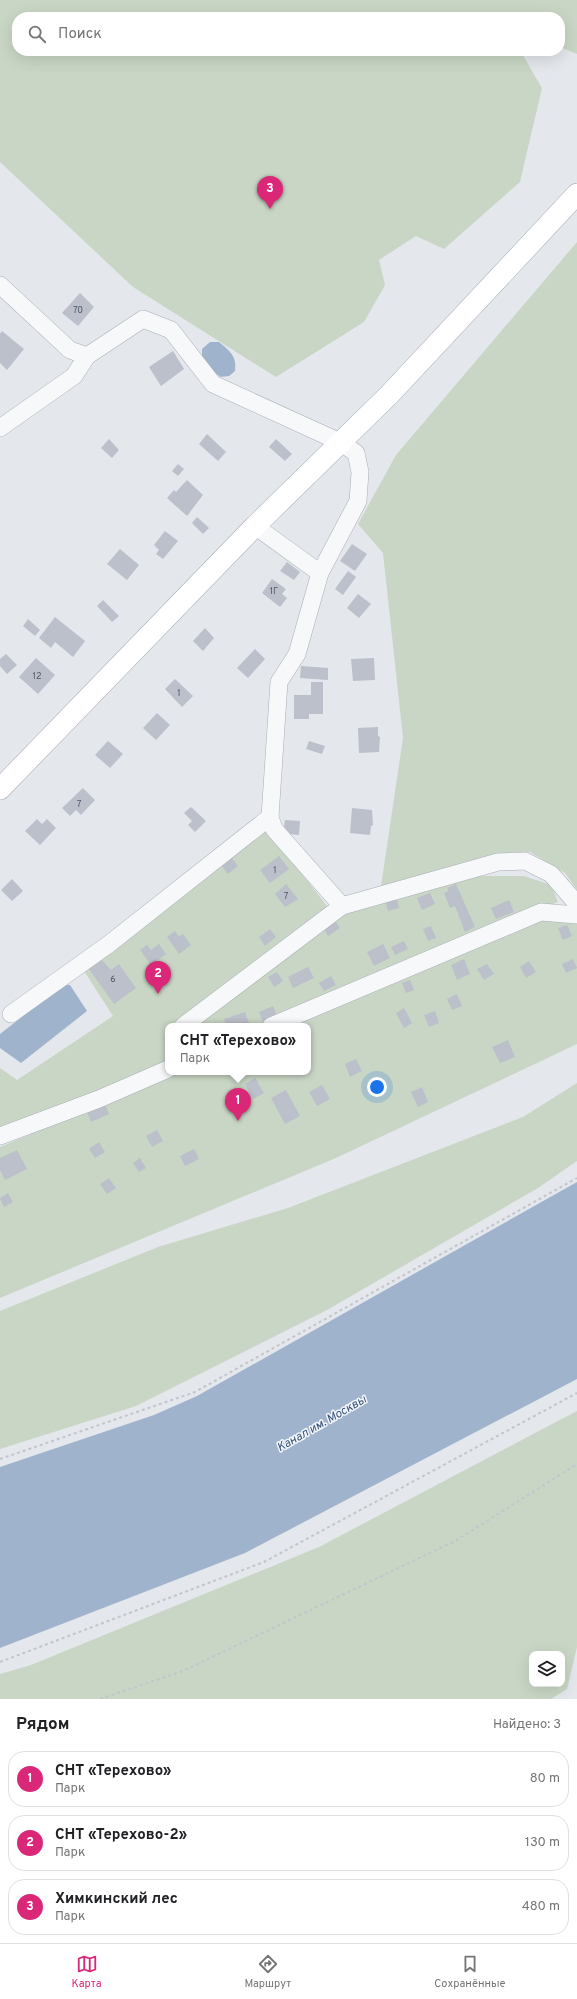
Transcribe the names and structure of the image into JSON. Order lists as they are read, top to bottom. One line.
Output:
{"water":["Канал им. Москвы"],"house_numbers":["70","1Г","12","1","7","1","7","6"],"page":{"search":"Поиск","pins":["3","2","1"],"popup":["СНТ «Терехово»","Парк"],"heading":["Рядом","Найдено: 3"],"list":[{"mark":"1","name":"СНТ «Терехово»","note":"Парк","value":"80 m"},{"mark":"2","name":"СНТ «Терехово-2»","note":"Парк","value":"130 m"},{"mark":"3","name":"Химкинский лес","note":"Парк","value":"480 m"}],"nav":["Карта","Маршрут","Сохранённые"]}}
